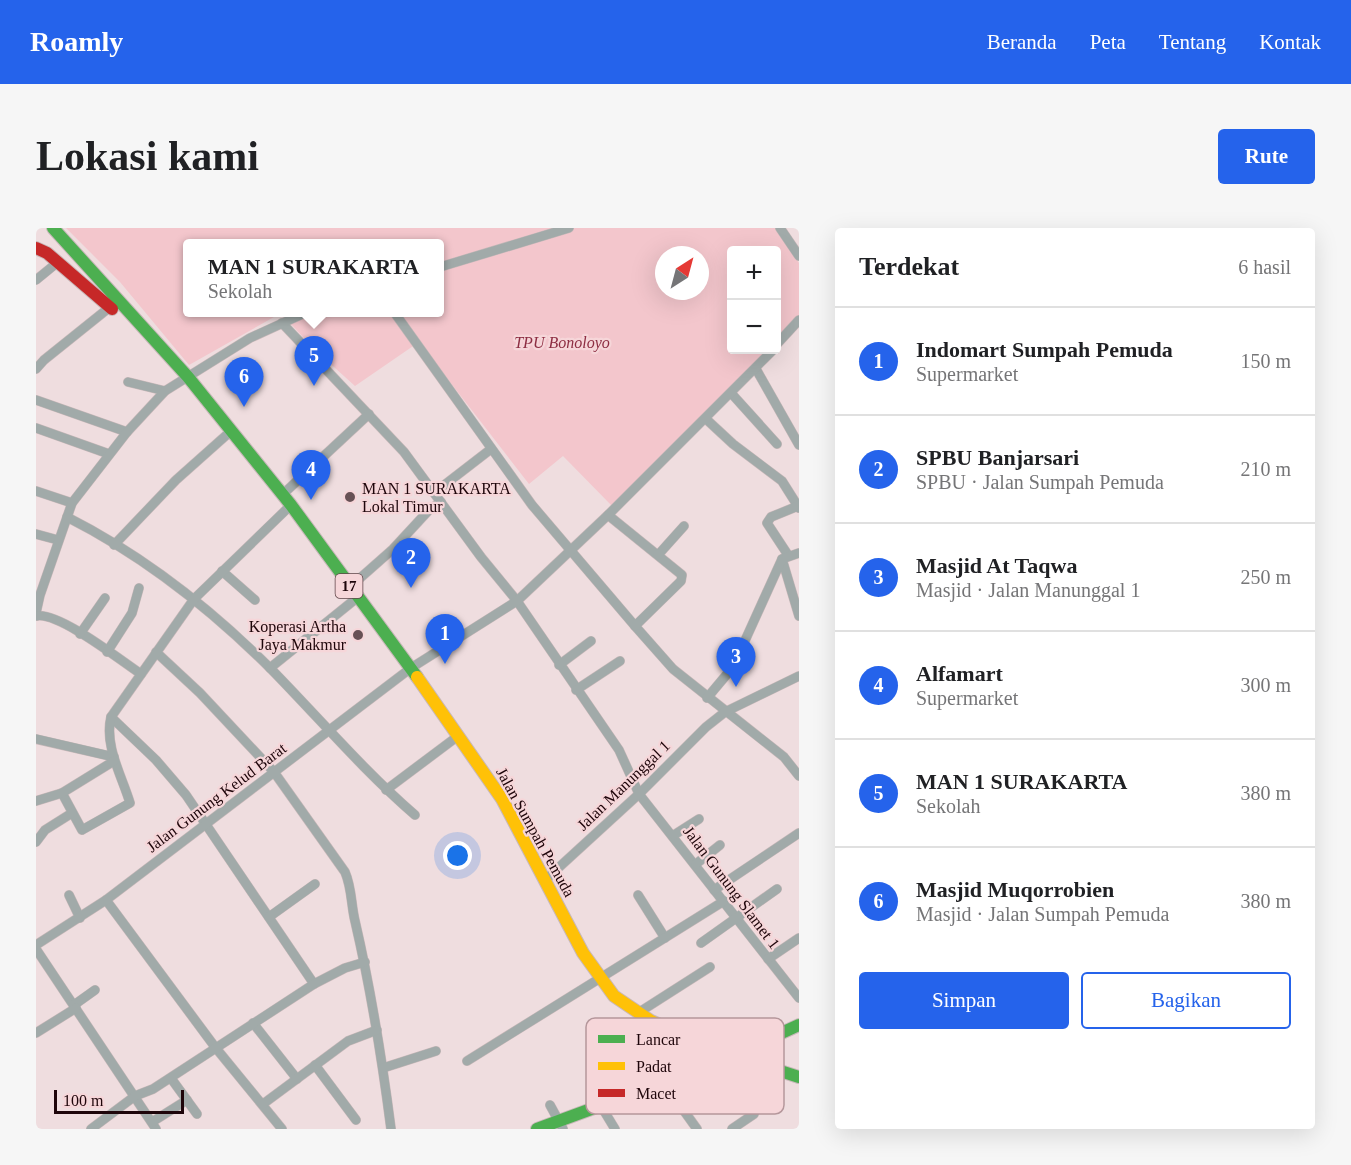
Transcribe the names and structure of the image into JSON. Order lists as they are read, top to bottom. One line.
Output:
{"streets":{"main road":["17","Jalan Sumpah Pemuda"],"street":["Jalan Manunggal 1","Jalan Gunung Kelud Barat","Jalan Gunung Slamet 1"]},"crossings":[["Jalan Manunggal 1","Jalan Sumpah Pemuda"],["Jalan Manunggal 1","Jalan Gunung Slamet 1"],["Jalan Gunung Kelud Barat","Jalan Sumpah Pemuda"],["Jalan Gunung Kelud Barat","Jalan Gunung Slamet 1"]],"parks":["TPU Bonoloyo"],"places":["MAN 1 SURAKARTA Lokal Timur","Koperasi Artha Jaya Makmur"],"legend":["Lancar","Padat","Macet"],"scale_bar":"100 m","north":"top right","page":{"header":"Roamly","nav":["Beranda","Peta","Tentang","Kontak"],"buttons":["Rute",["Simpan","Bagikan"]],"title":"Lokasi kami","heading":["Terdekat","6 hasil"],"popup":["MAN 1 SURAKARTA","Sekolah"],"map_buttons":["+","−"],"list":[{"mark":"1","name":"Indomart Sumpah Pemuda","note":"Supermarket","value":"150 m"},{"mark":"2","name":"SPBU Banjarsari","note":"SPBU · Jalan Sumpah Pemuda","value":"210 m"},{"mark":"3","name":"Masjid At Taqwa","note":"Masjid · Jalan Manunggal 1","value":"250 m"},{"mark":"4","name":"Alfamart","note":"Supermarket","value":"300 m"},{"mark":"5","name":"MAN 1 SURAKARTA","note":"Sekolah","value":"380 m"},{"mark":"6","name":"Masjid Muqorrobien","note":"Masjid · Jalan Sumpah Pemuda","value":"380 m"}],"pins":["5","6","4","2","1","3"],"scale":"100 m"}}
